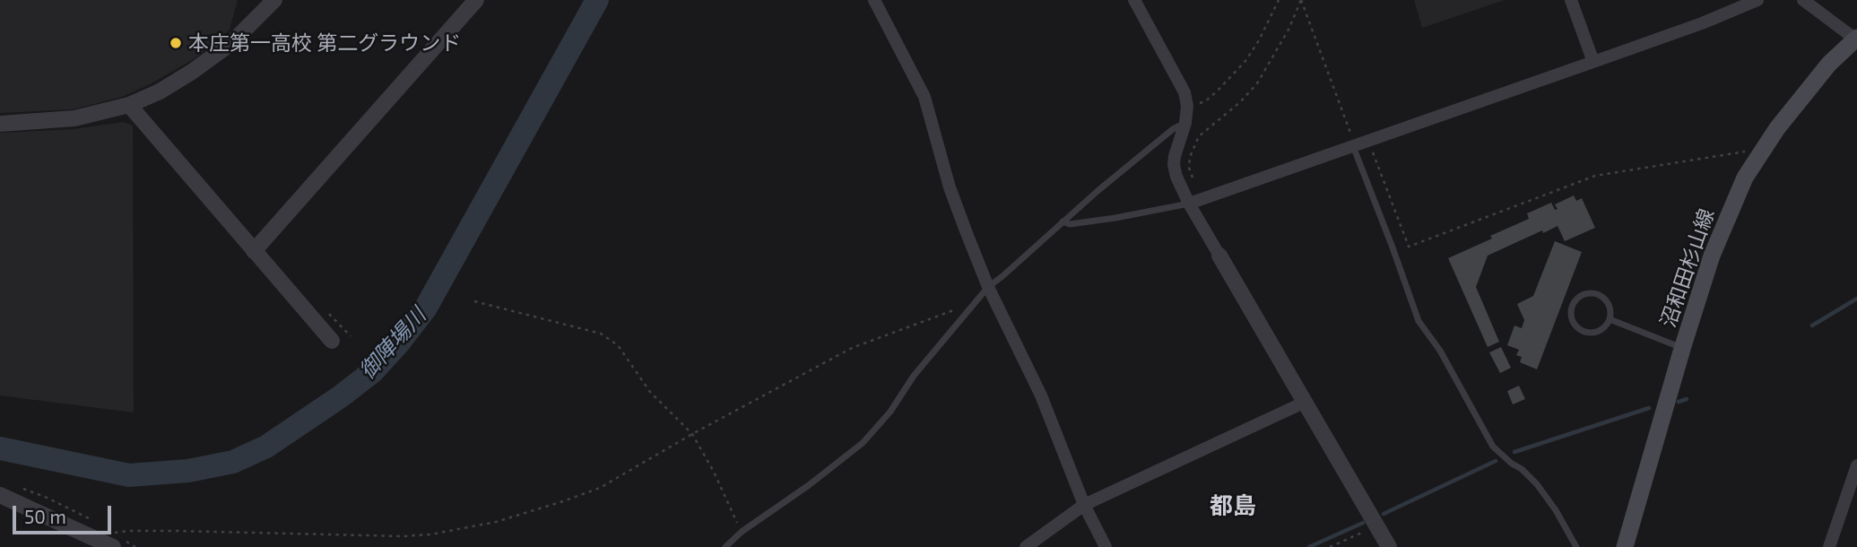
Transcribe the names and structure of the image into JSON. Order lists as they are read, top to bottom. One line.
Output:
{"streets":{"main road":["沼和田杉山線"]},"districts":["都島"],"water":["御陣場川"],"places":["本庄第一高校 第二グラウンド"],"scale_bar":"50 m"}
